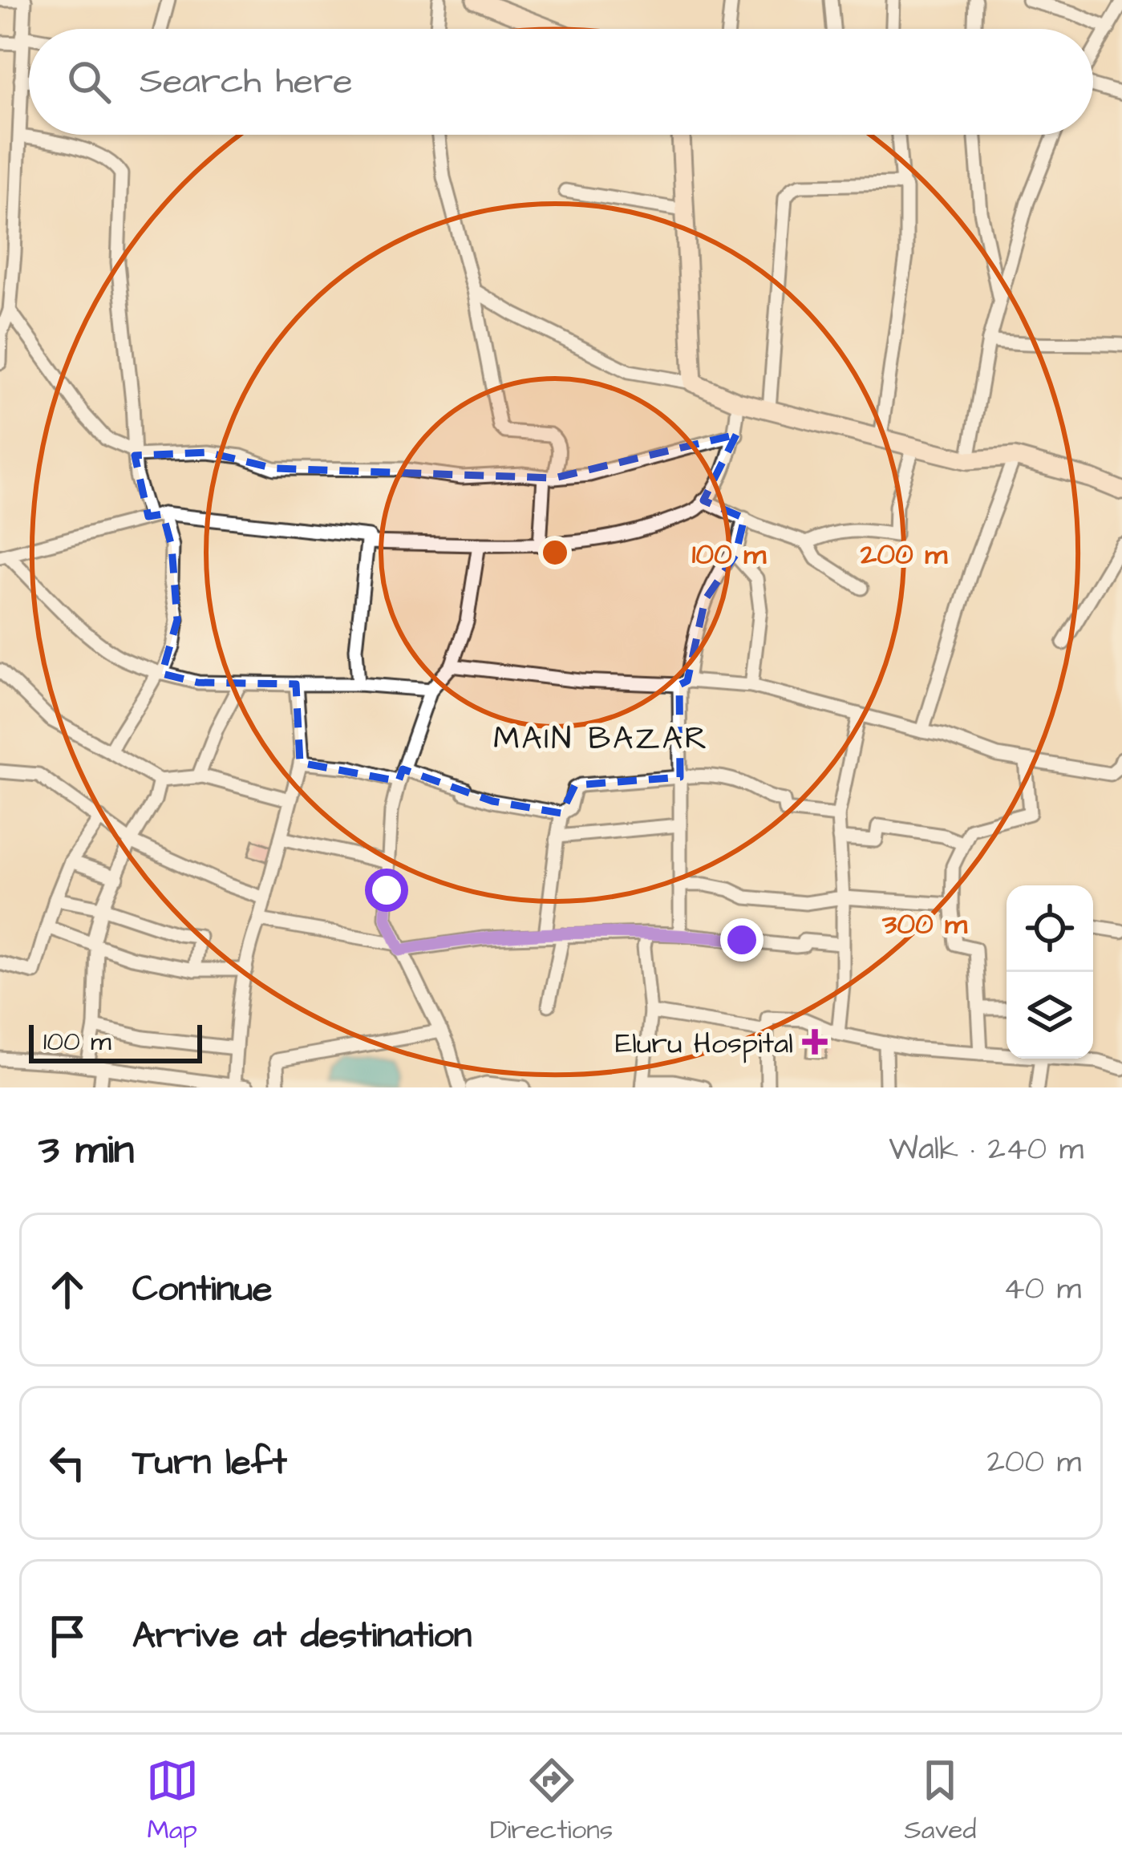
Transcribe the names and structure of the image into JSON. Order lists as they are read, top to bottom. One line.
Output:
{"districts":["MAIN BAZAR"],"places":{"health":["Eluru Hospital"]},"scale_bar":"100 m","page":{"search":"Search here","scale":"100 m","heading":["3 min","Walk · 240 m"],"list":[["Continue","40 m"],["Turn left","200 m"],"Arrive at destination"],"nav":["Map","Directions","Saved"]},"rings":["100 m","200 m","300 m"]}
